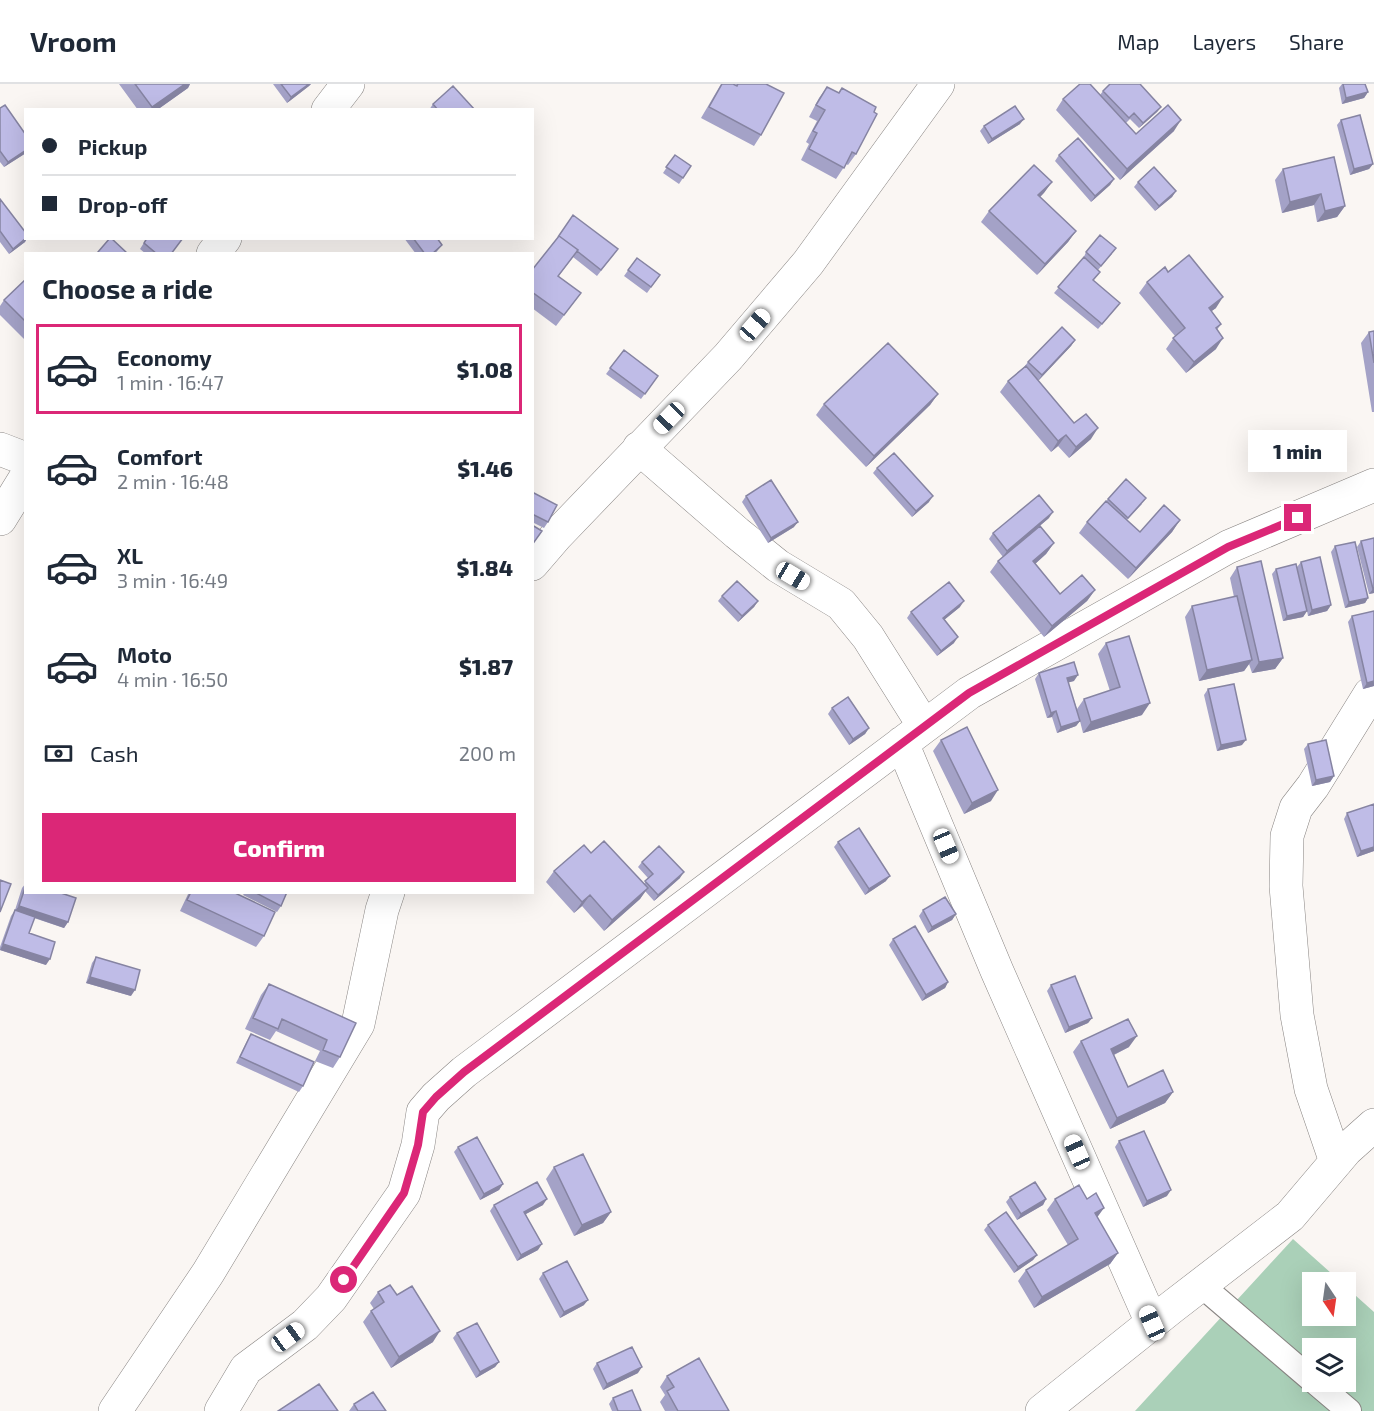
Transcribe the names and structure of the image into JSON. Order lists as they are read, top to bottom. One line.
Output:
{"north":"bottom","page":{"header":"Vroom","nav":["Map","Layers","Share"],"banner":["Pickup","Drop-off"],"heading":"Choose a ride","list":[{"name":"Economy","note":"1 min · 16:47","value":"$1.08"},{"name":"Comfort","note":"2 min · 16:48","value":"$1.46"},{"name":"XL","note":"3 min · 16:49","value":"$1.84"},{"name":"Moto","note":"4 min · 16:50","value":"$1.87"}],"bubble":"1 min","pay":["Cash","200 m"],"buttons":"Confirm"}}
